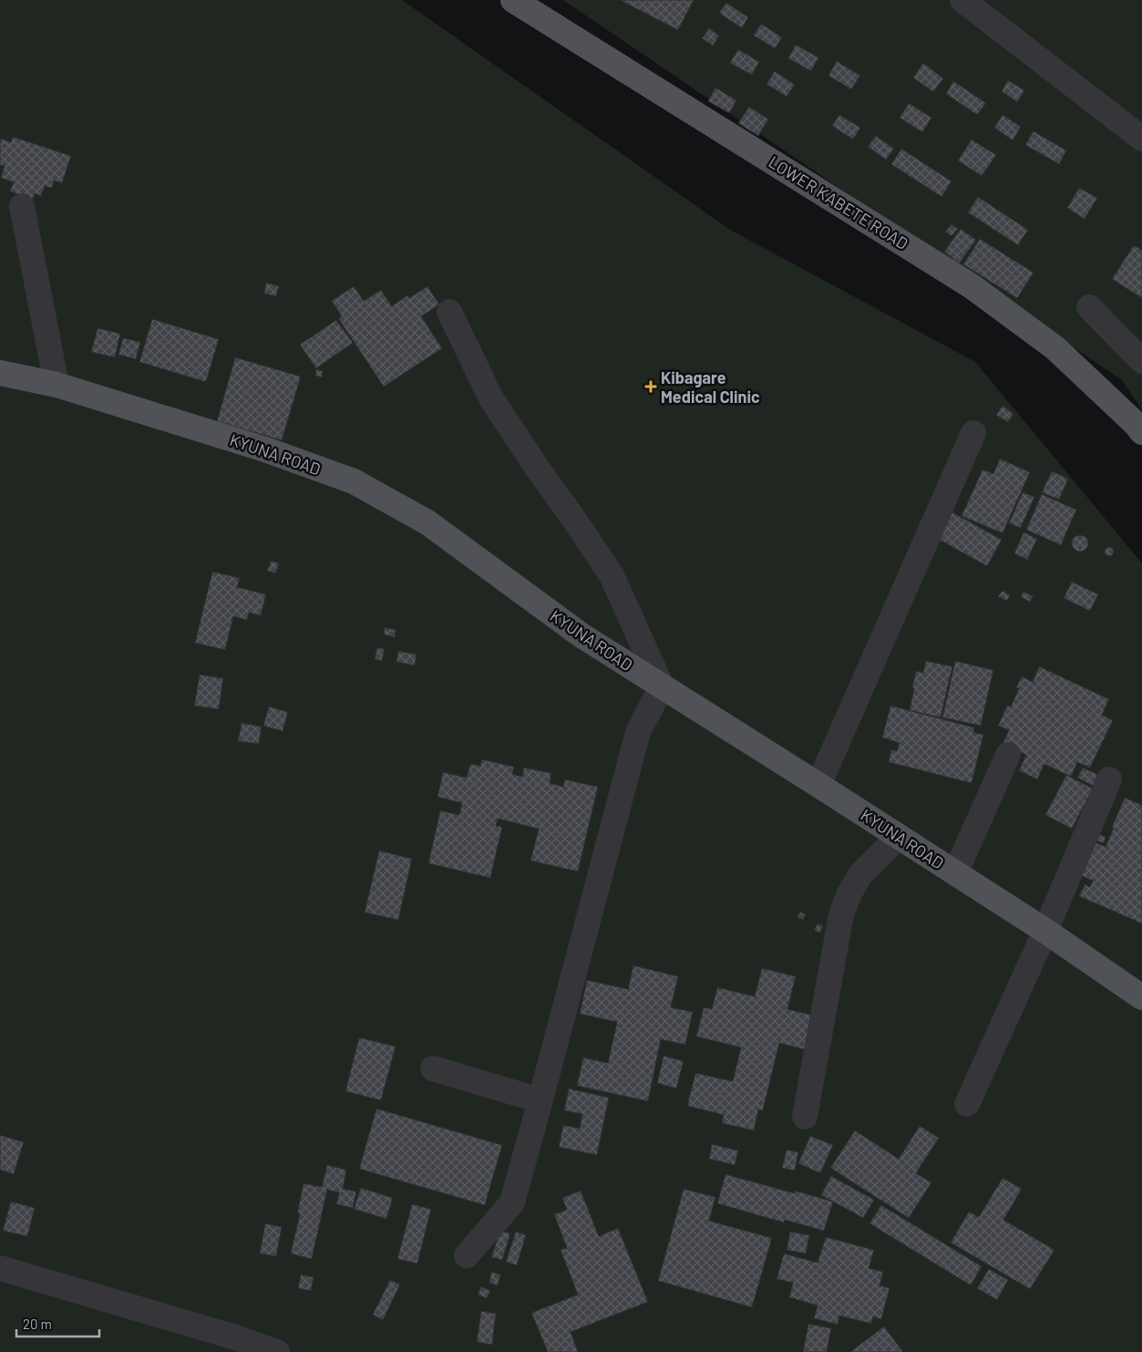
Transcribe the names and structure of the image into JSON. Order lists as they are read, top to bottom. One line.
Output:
{"streets":{"main road":["LOWER KABETE ROAD","KYUNA ROAD"]},"places":{"health":["Kibagare Medical Clinic"]},"scale_bar":"20 m"}
